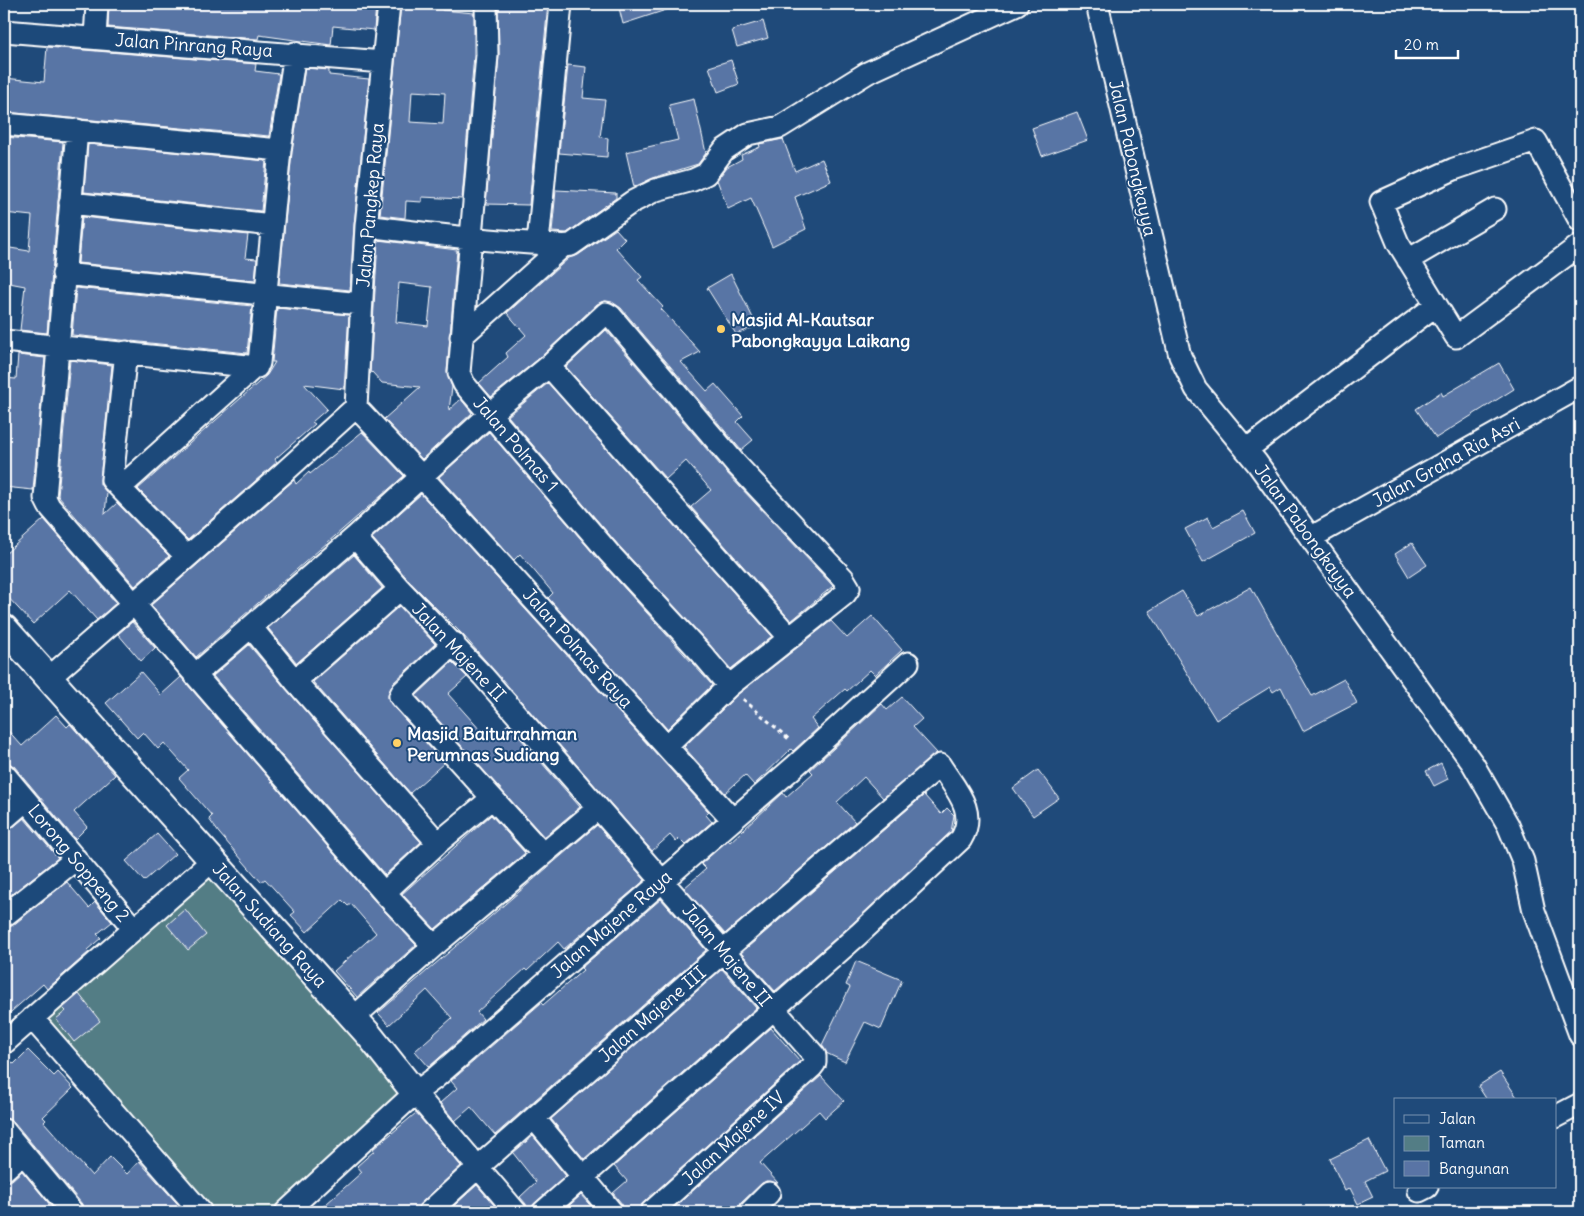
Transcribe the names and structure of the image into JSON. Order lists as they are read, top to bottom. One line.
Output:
{"streets":{"street":["Jalan Pinrang Raya","Jalan Pabongkayya","Jalan Pangkep Raya","Jalan Polmas 1","Jalan Graha Ria Asri","Jalan Polmas Raya","Jalan Majene II","Lorong Soppeng 2","Jalan Majene Raya","Jalan Sudiang Raya","Jalan Majene III","Jalan Majene IV"]},"crossings":[["Jalan Pinrang Raya","Jalan Pangkep Raya"],["Jalan Pabongkayya","Jalan Graha Ria Asri"],["Jalan Pangkep Raya","Jalan Polmas Raya"],["Jalan Polmas Raya","Jalan Majene Raya"],["Jalan Majene II","Jalan Majene Raya"],["Jalan Majene II","Jalan Majene III"],["Jalan Majene II","Jalan Majene IV"],["Jalan Majene Raya","Jalan Sudiang Raya"]],"places":["Masjid Al-Kautsar Pabongkayya Laikang","Masjid Baiturrahman Perumnas Sudiang"],"legend":["Jalan","Taman","Bangunan"],"scale_bar":"20 m"}
